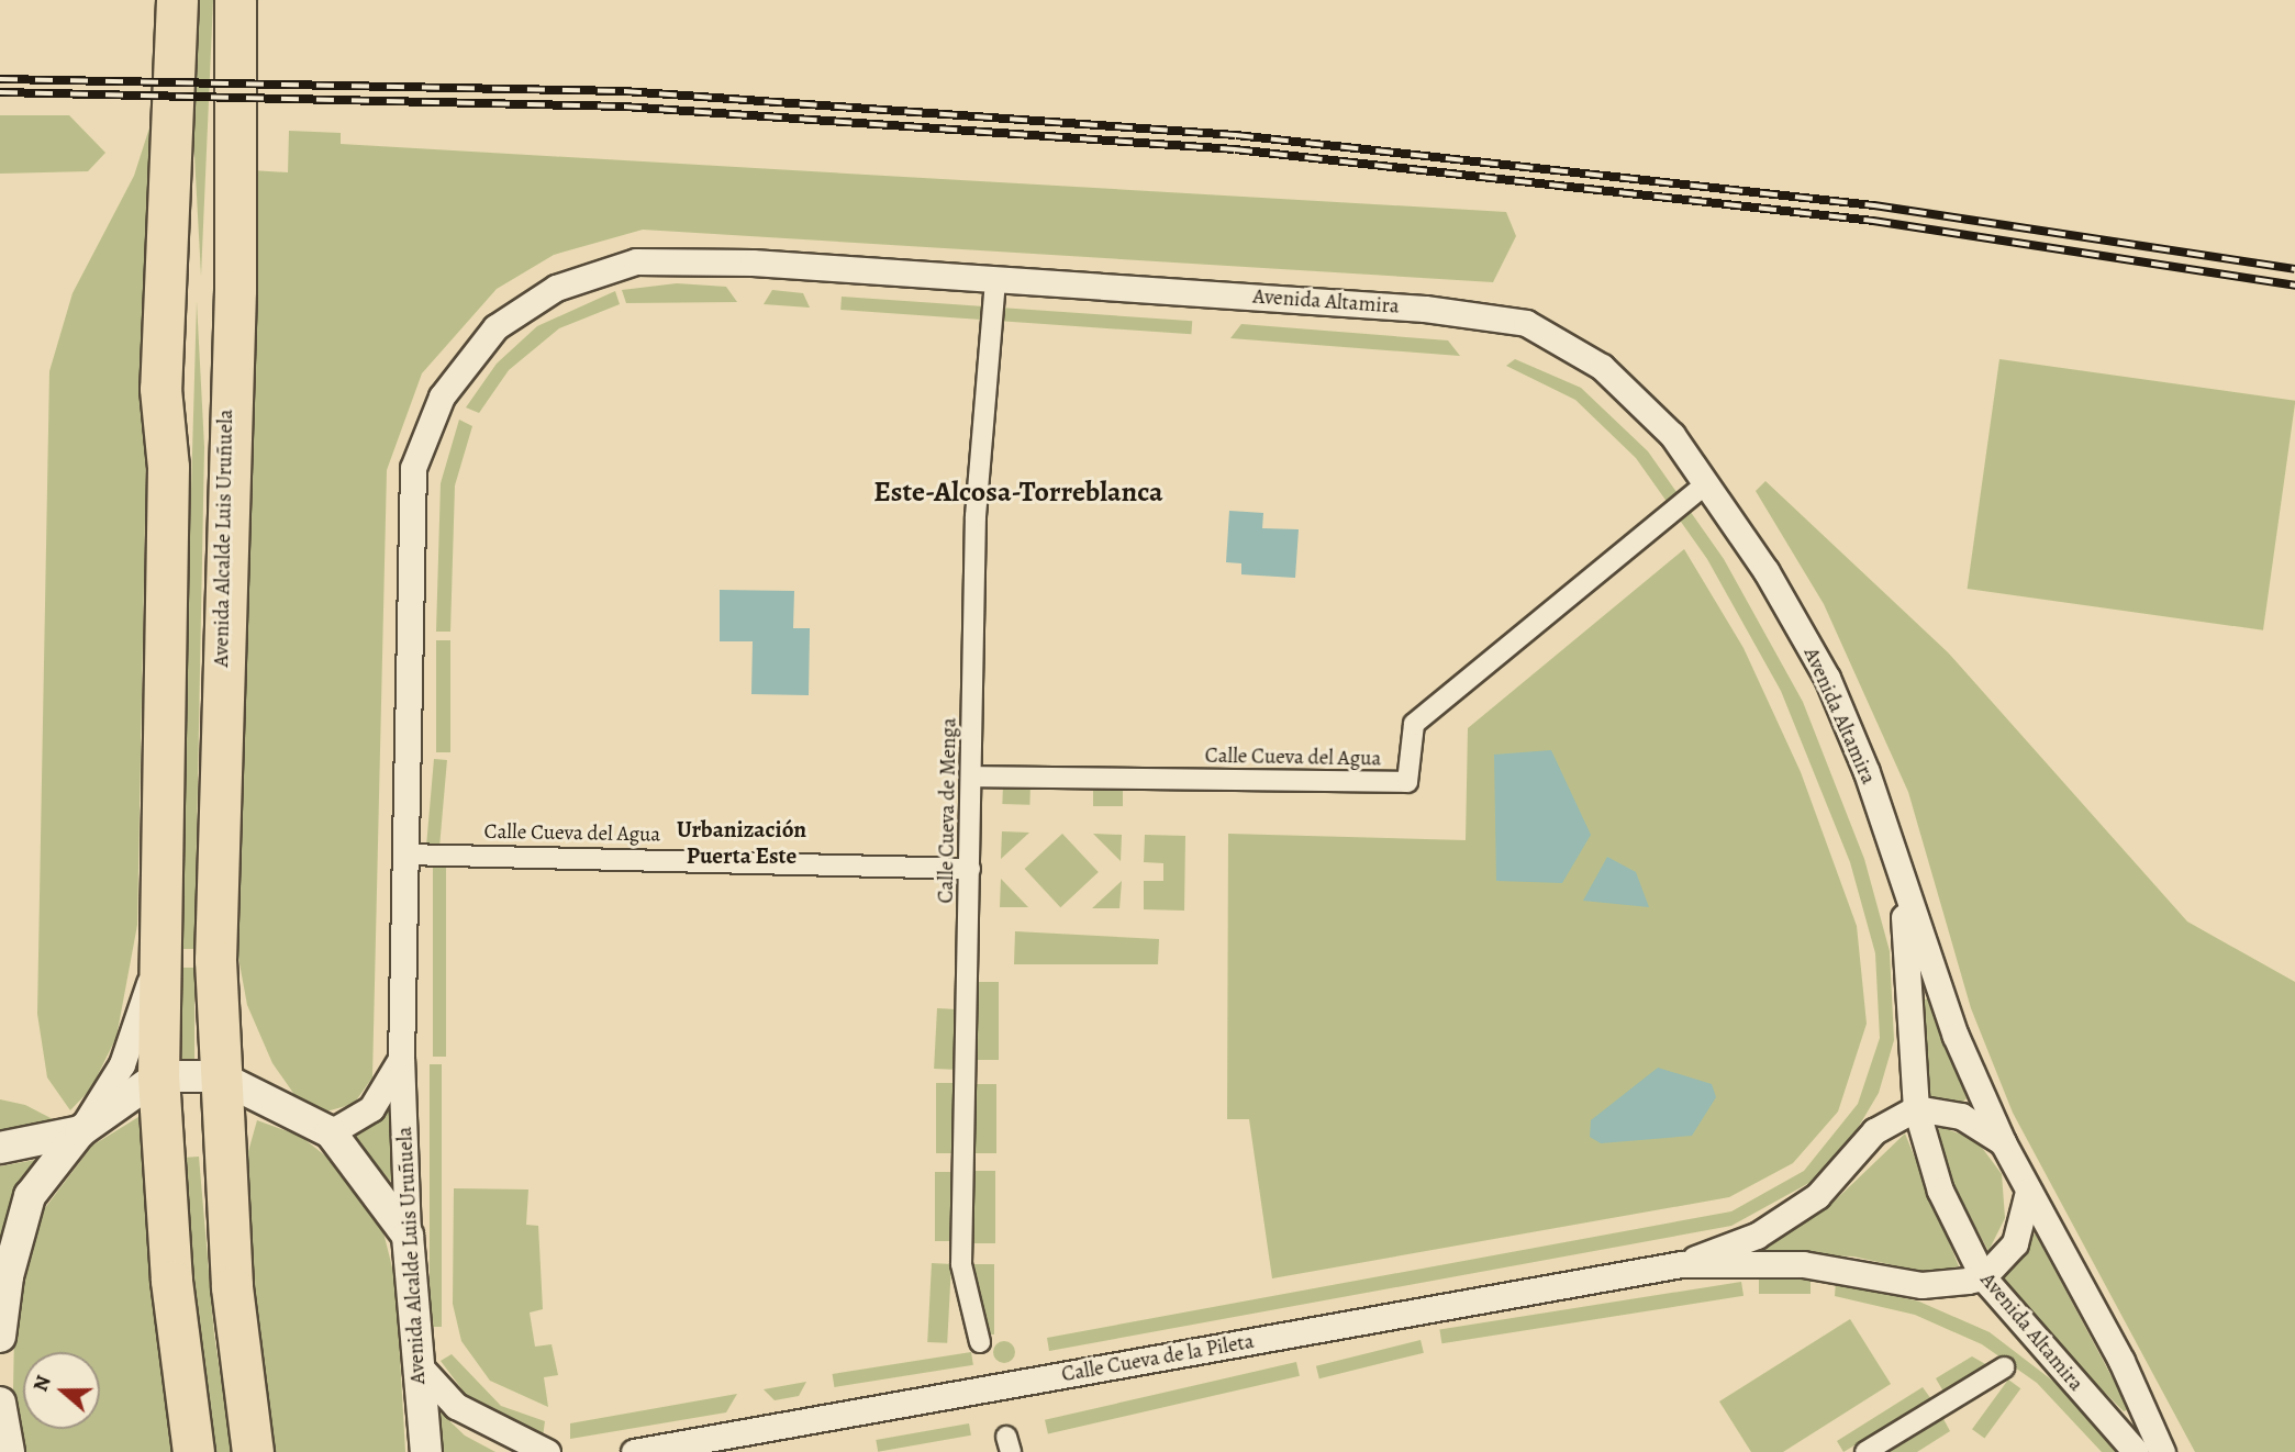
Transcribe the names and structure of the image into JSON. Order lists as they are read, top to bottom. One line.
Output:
{"streets":{"main road":["Avenida Alcalde Luis Uruñuela"],"street":["Avenida Altamira","Calle Cueva del Agua","Calle Cueva de Menga","Calle Cueva de la Pileta"]},"crossings":[["Avenida Altamira","Avenida Alcalde Luis Uruñuela"],["Avenida Altamira","Calle Cueva del Agua"],["Avenida Altamira","Calle Cueva de Menga"],["Avenida Alcalde Luis Uruñuela","Calle Cueva del Agua"],["Calle Cueva del Agua","Calle Cueva de Menga"]],"districts":["Este-Alcosa-Torreblanca","Urbanización Puerta Este"],"north":"left"}
